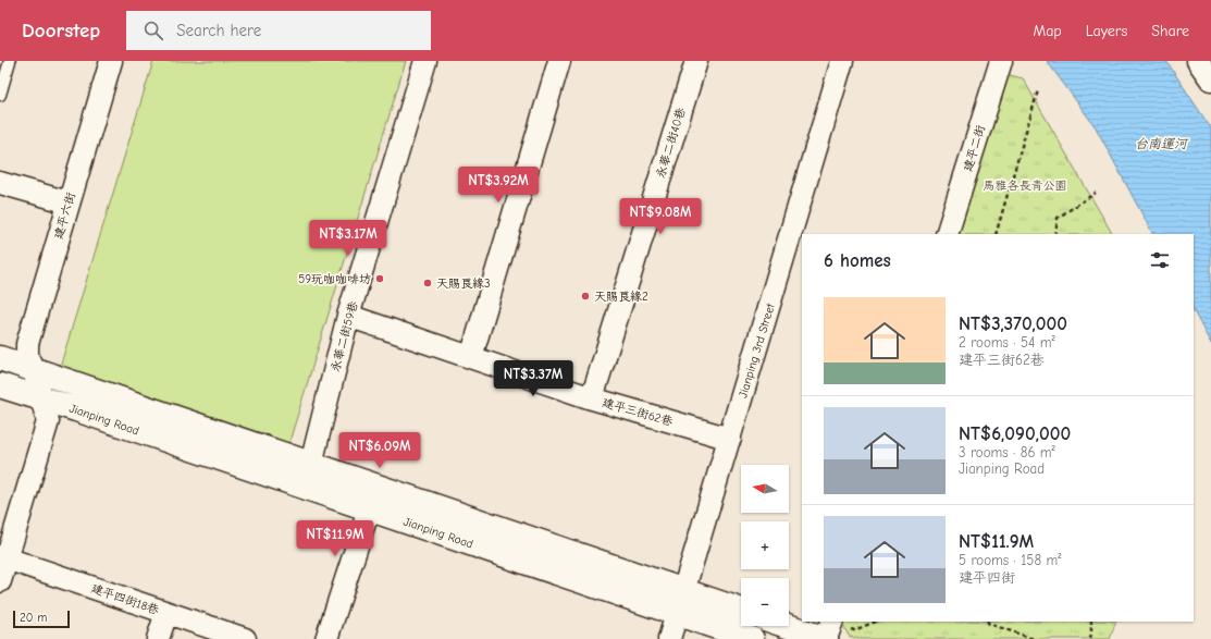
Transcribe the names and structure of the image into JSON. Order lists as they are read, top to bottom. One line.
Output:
{"streets":{"street":["永華二街40巷","建平二街","建平六街","永華二街59巷","Jianping 3rd Street","建平三街62巷","Jianping Road","建平四街18巷"]},"crossings":[["永華二街40巷","建平三街62巷"],["建平六街","Jianping Road"],["建平六街","建平四街18巷"],["永華二街59巷","建平三街62巷"],["永華二街59巷","Jianping Road"],["Jianping 3rd Street","建平三街62巷"],["Jianping 3rd Street","Jianping Road"]],"water":["台南運河"],"parks":["馬雅各長青公園"],"places":["59玩咖咖啡坊","天賜良緣3","天賜良緣2"],"scale_bar":"20 m","north":"left","page":{"header":"Doorstep","search":"Search here","nav":["Map","Layers","Share"],"price":["NT$3.92M","NT$9.08M","NT$3.17M","NT$3.37M","NT$6.09M","NT$11.9M"],"heading":"6 homes","list":[{"name":"NT$3,370,000","note":"2 rooms · 54 m² · 建平三街62巷"},{"name":"NT$6,090,000","note":"3 rooms · 86 m² · Jianping Road"},{"name":"NT$11.9M","note":"5 rooms · 158 m² · 建平四街"}],"map_buttons":["+","−"],"scale":"20 m"}}
